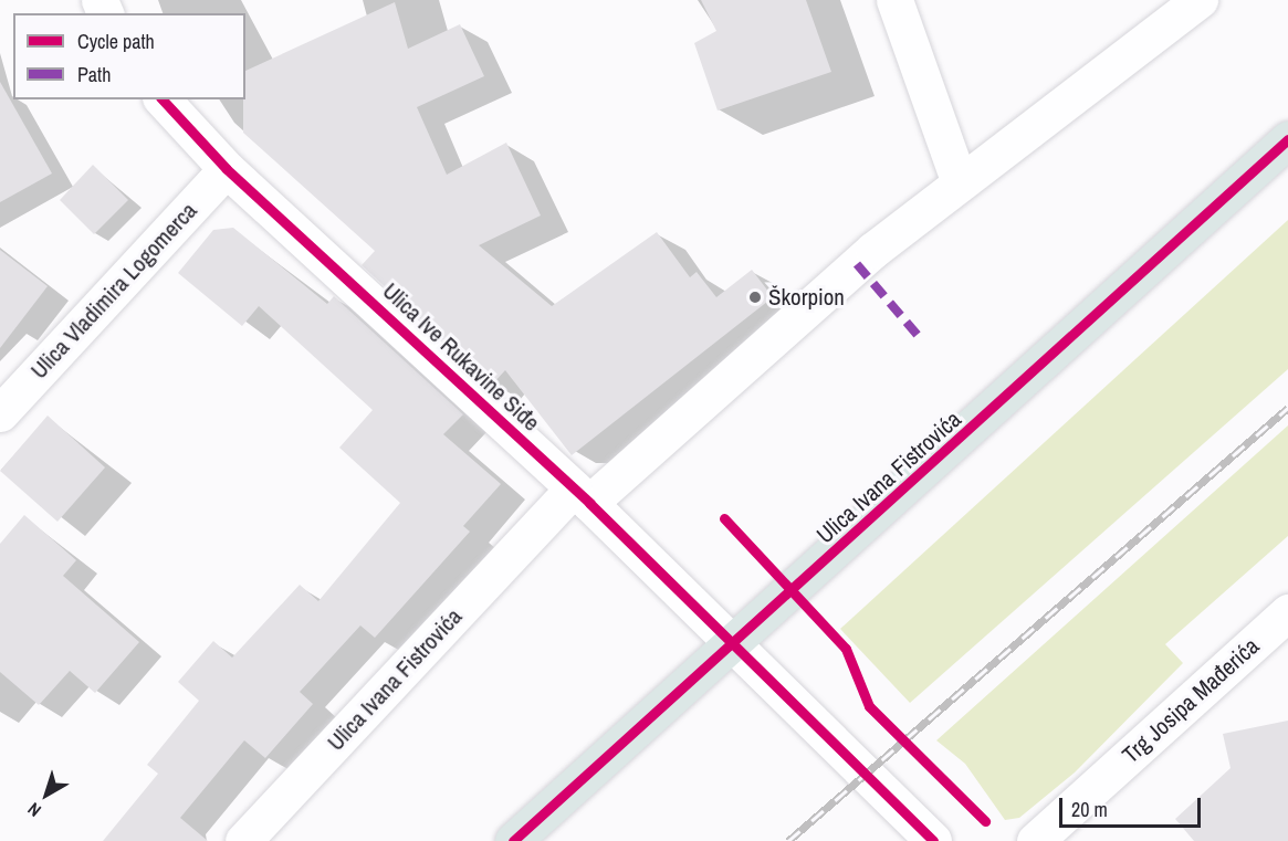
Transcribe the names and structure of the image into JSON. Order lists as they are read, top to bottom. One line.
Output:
{"streets":{"main road":["Ulica Ivana Fistrovića"],"street":["Ulica Vladimira Logomerca","Ulica Ive Rukavine Siđe","Trg Josipa Mađerića"]},"crossings":[["Ulica Vladimira Logomerca","Ulica Ive Rukavine Siđe"],["Ulica Ive Rukavine Siđe","Ulica Ivana Fistrovića"]],"places":["Škorpion"],"legend":["Cycle path","Path"],"scale_bar":"20 m","north":"bottom left"}
